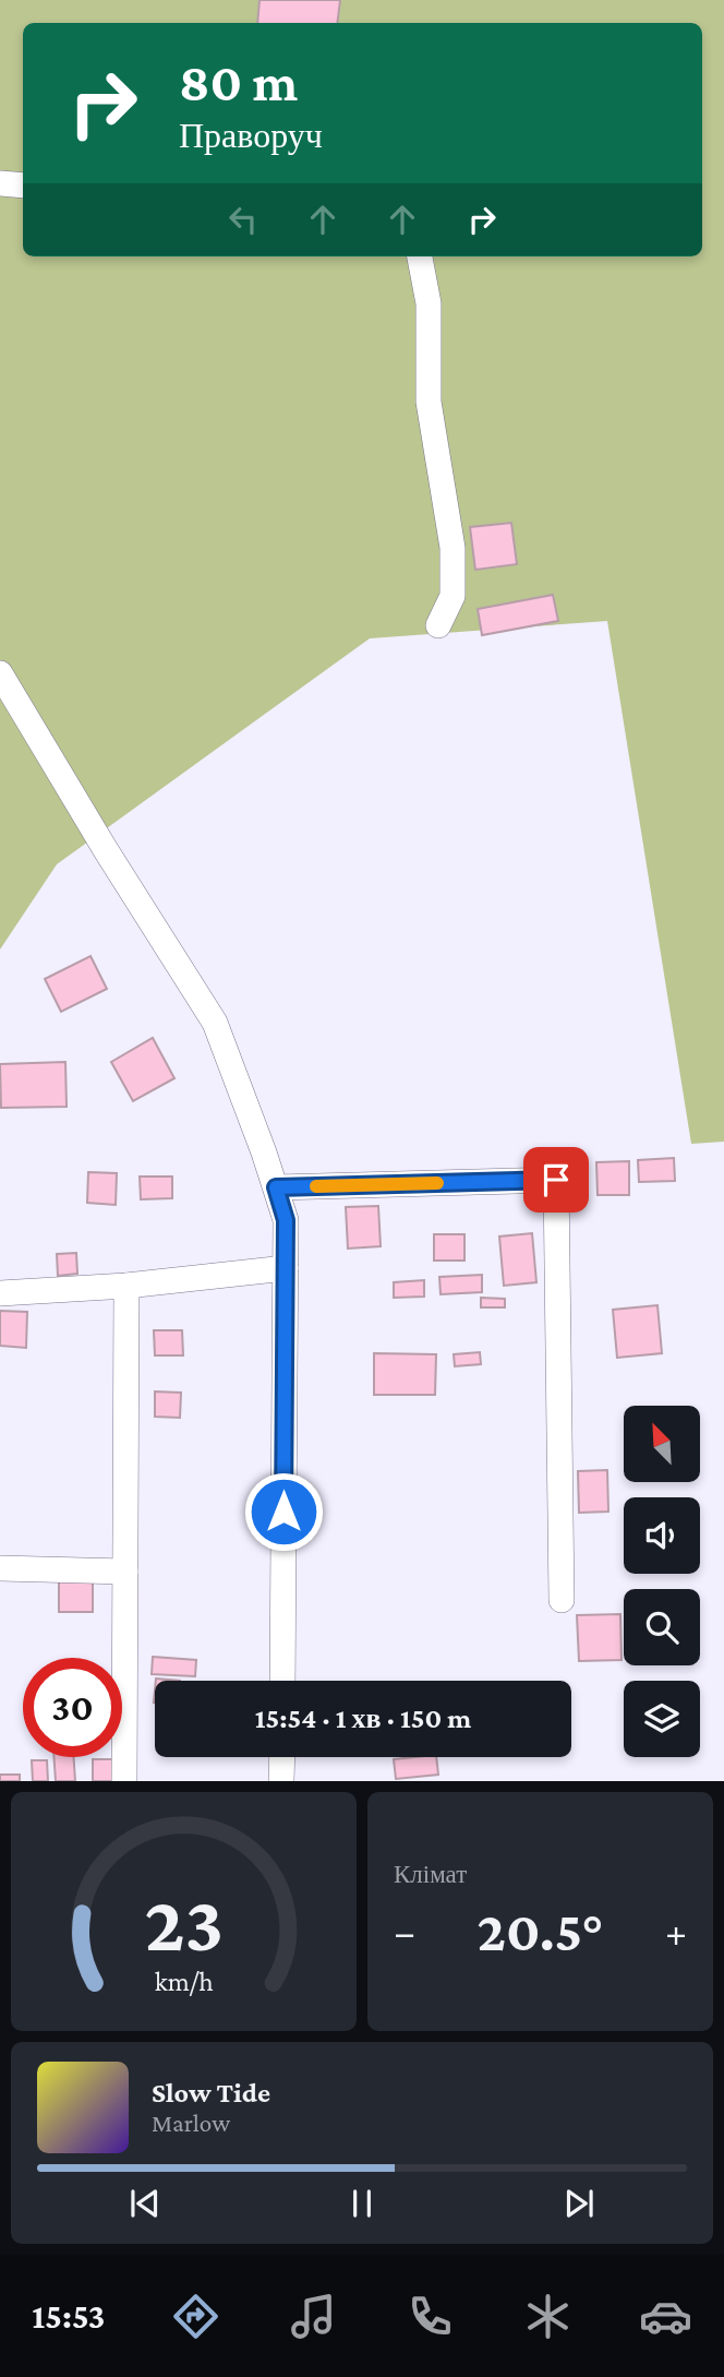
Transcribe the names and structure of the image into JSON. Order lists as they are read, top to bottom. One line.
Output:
{"north":"top left","page":{"turn":["80 m","Праворуч"],"limit":"30","trip":"15:54 · 1 хв · 150 m","tile":"Клімат","heat":["−","20.5°","+"],"song":["Slow Tide","Marlow"],"tabs":"15:53","gauge":["23","km/h"]}}
